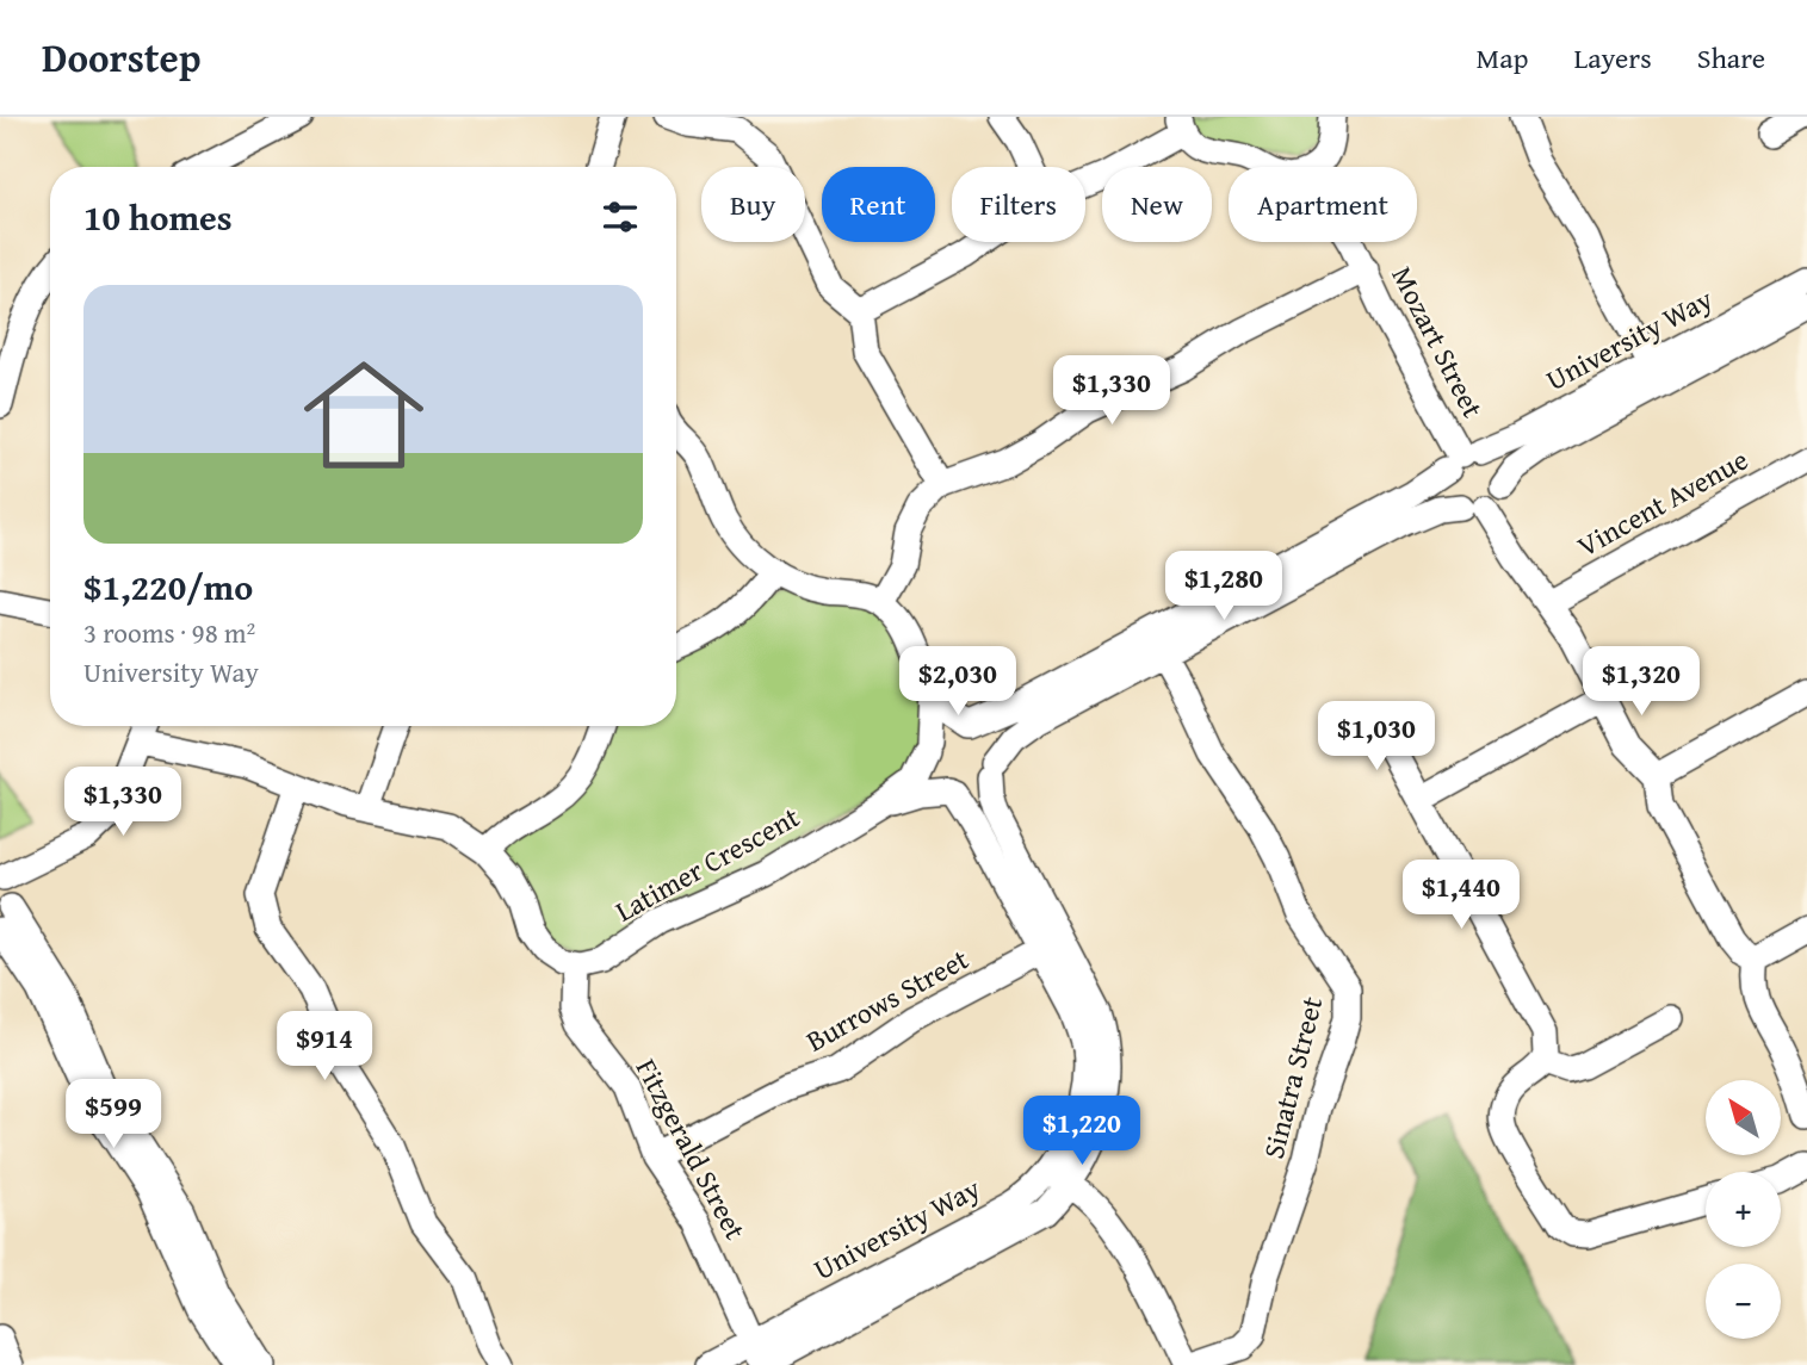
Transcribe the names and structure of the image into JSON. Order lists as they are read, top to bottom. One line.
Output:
{"streets":{"street":["University Way","Mozart Street","Vincent Avenue","Latimer Crescent","Burrows Street","Sinatra Street","Fitzgerald Street"]},"crossings":[["University Way","Mozart Street"],["University Way","Latimer Crescent"],["University Way","Burrows Street"],["University Way","Sinatra Street"],["University Way","Fitzgerald Street"],["Latimer Crescent","Fitzgerald Street"],["Burrows Street","Fitzgerald Street"]],"north":"top left","page":{"header":"Doorstep","nav":["Map","Layers","Share"],"chip":["Buy","Rent","Filters","New","Apartment"],"heading":"10 homes","list":[{"name":"$1,220/mo","note":"3 rooms · 98 m² · University Way"}],"price":["$1,330","$1,280","$2,030","$1,320","$1,030","$1,330","$1,440","$914","$599","$1,220"],"map_buttons":["+","−"]}}
